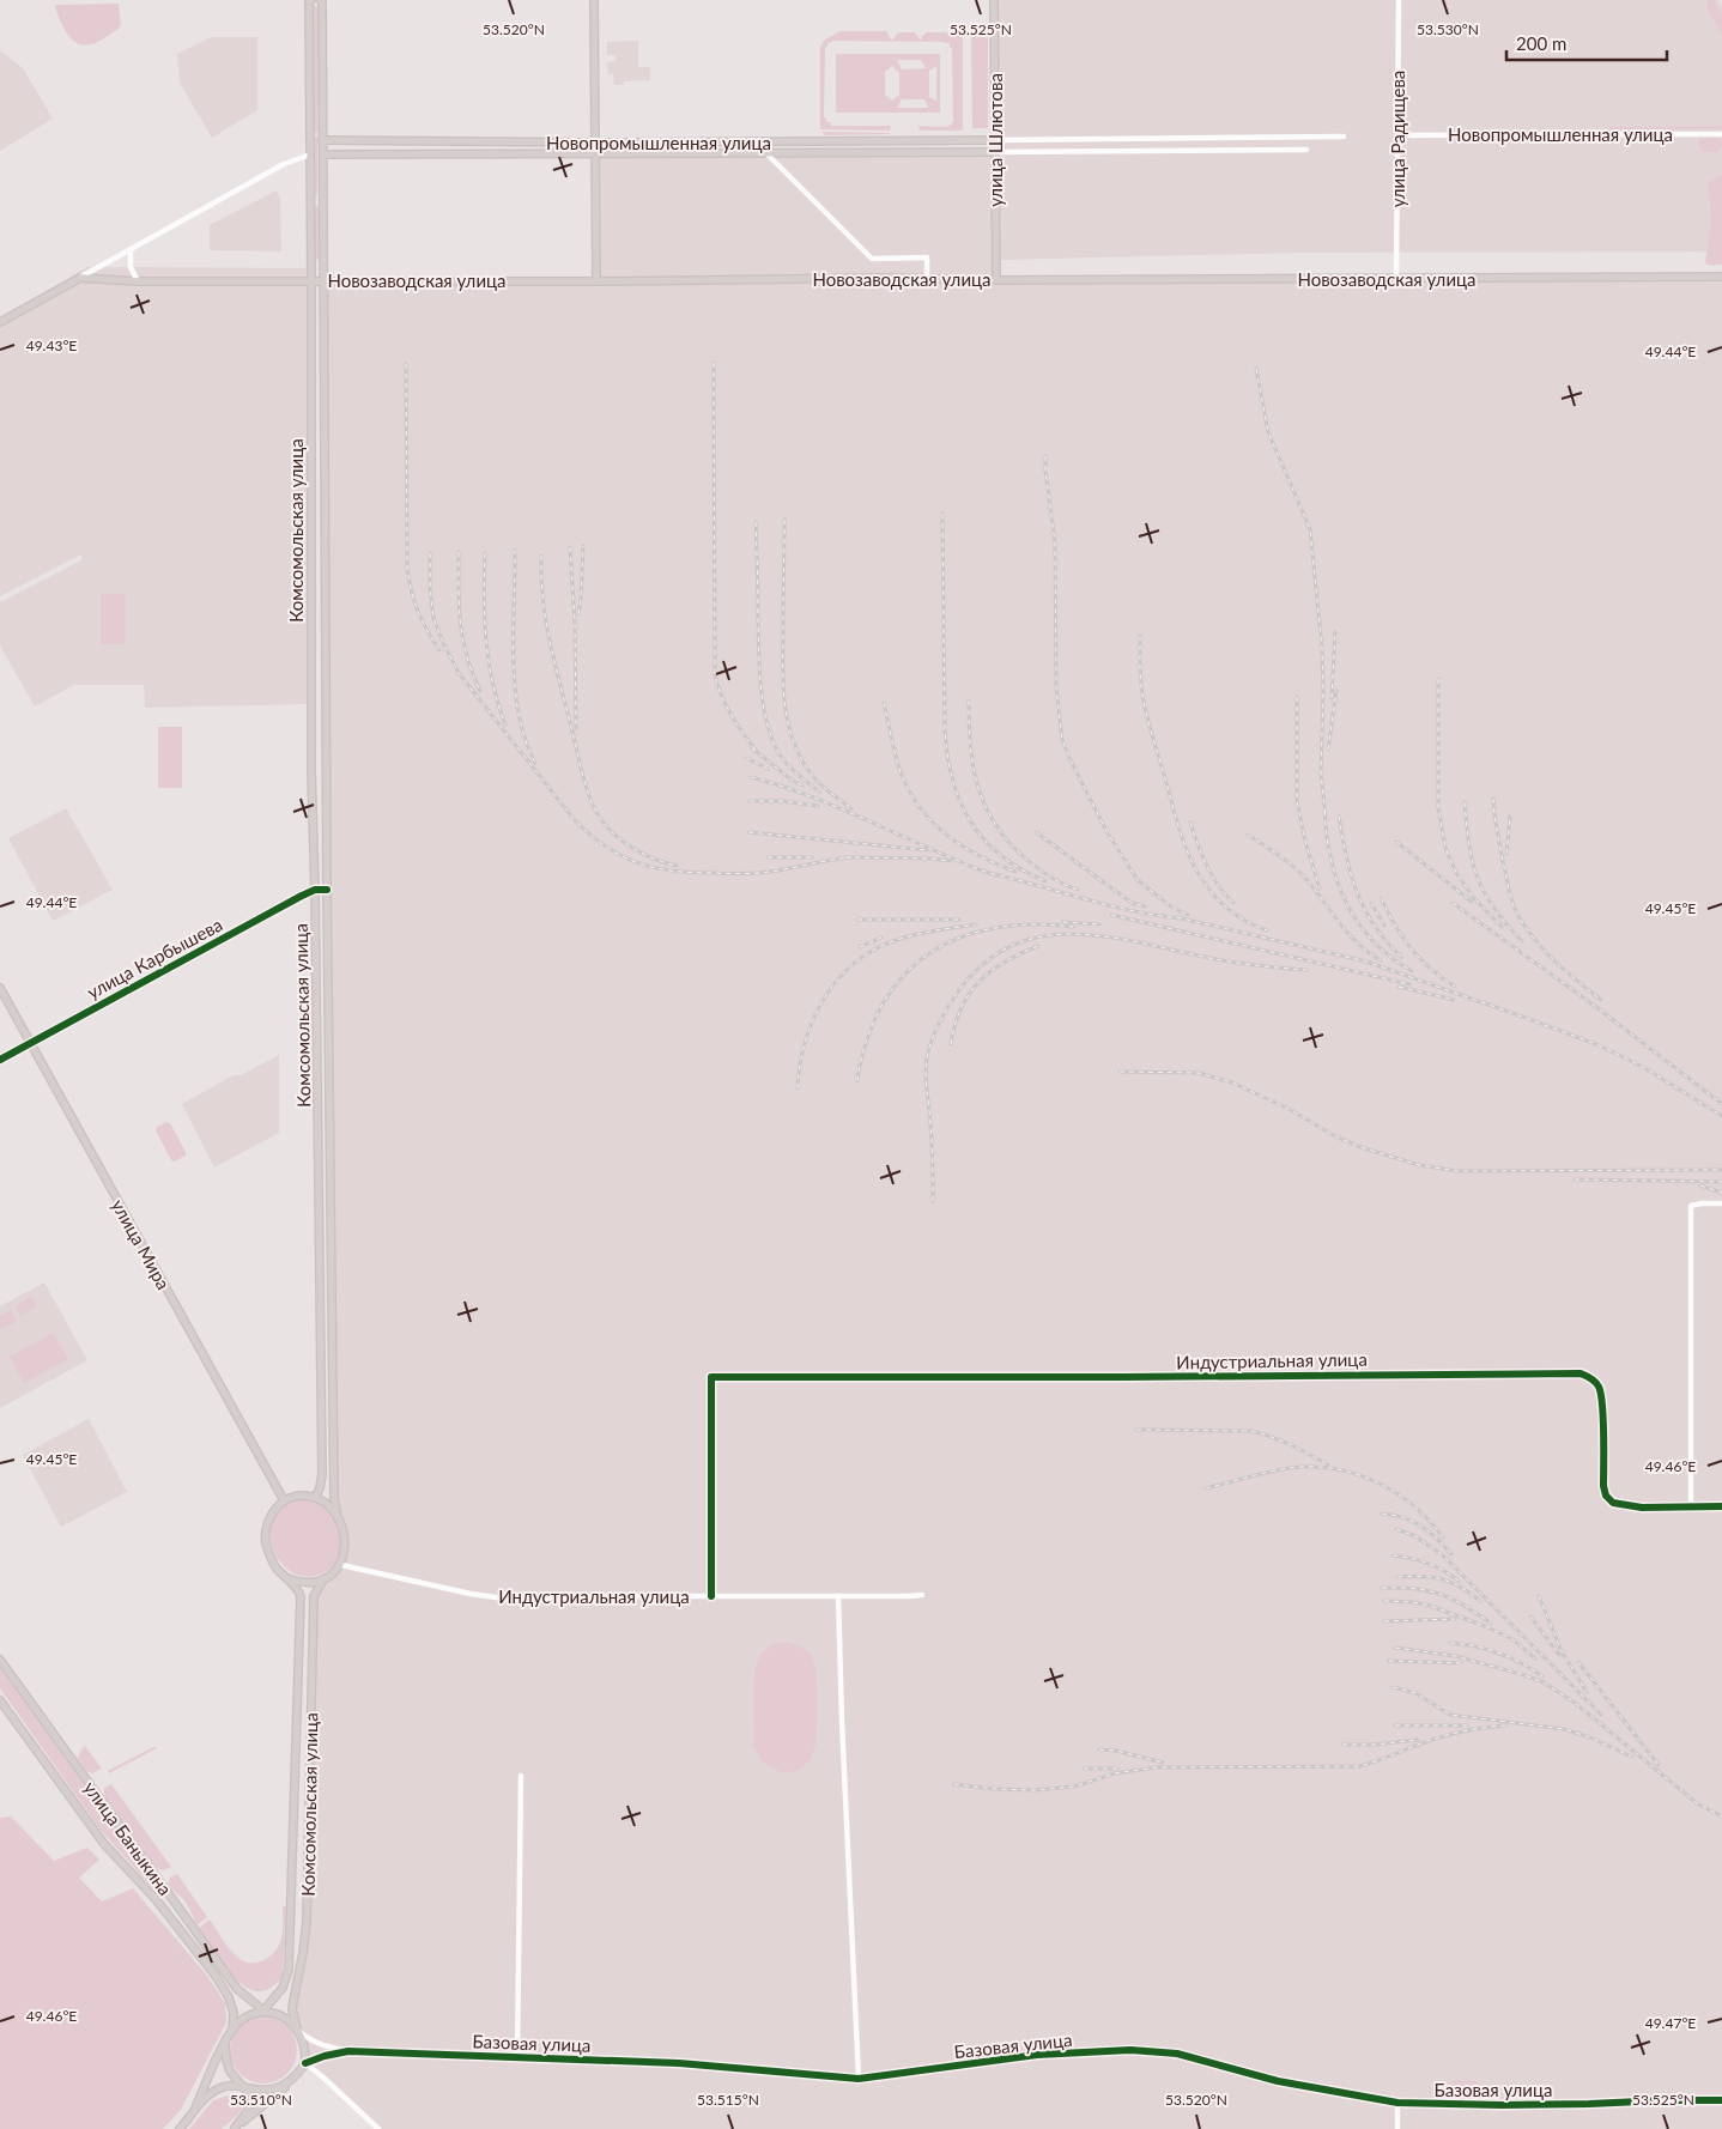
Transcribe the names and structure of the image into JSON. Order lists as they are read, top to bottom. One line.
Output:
{"streets":{"main road":["Новопромышленная улица","улица Шлютова","Новозаводская улица","Комсомольская улица","улица Мира","улица Баныкина"],"street":["улица Радищева","улица Карбышева","Индустриальная улица","Базовая улица"]},"crossings":[["Новопромышленная улица","улица Радищева"],["Новопромышленная улица","улица Шлютова"],["Новопромышленная улица","Комсомольская улица"],["улица Радищева","Новозаводская улица"],["улица Шлютова","Новозаводская улица"],["Новозаводская улица","Комсомольская улица"],["Комсомольская улица","улица Карбышева"],["Комсомольская улица","улица Мира"],["Комсомольская улица","Индустриальная улица"],["Комсомольская улица","улица Баныкина"],["Комсомольская улица","Базовая улица"],["улица Карбышева","улица Мира"],["улица Мира","Индустриальная улица"],["улица Баныкина","Базовая улица"]],"scale_bar":"200 m","coordinates":["53.520°N","53.525°N","53.530°N","49.43°E","49.44°E","49.45°E","49.46°E","49.47°E","53.510°N","53.515°N"]}
